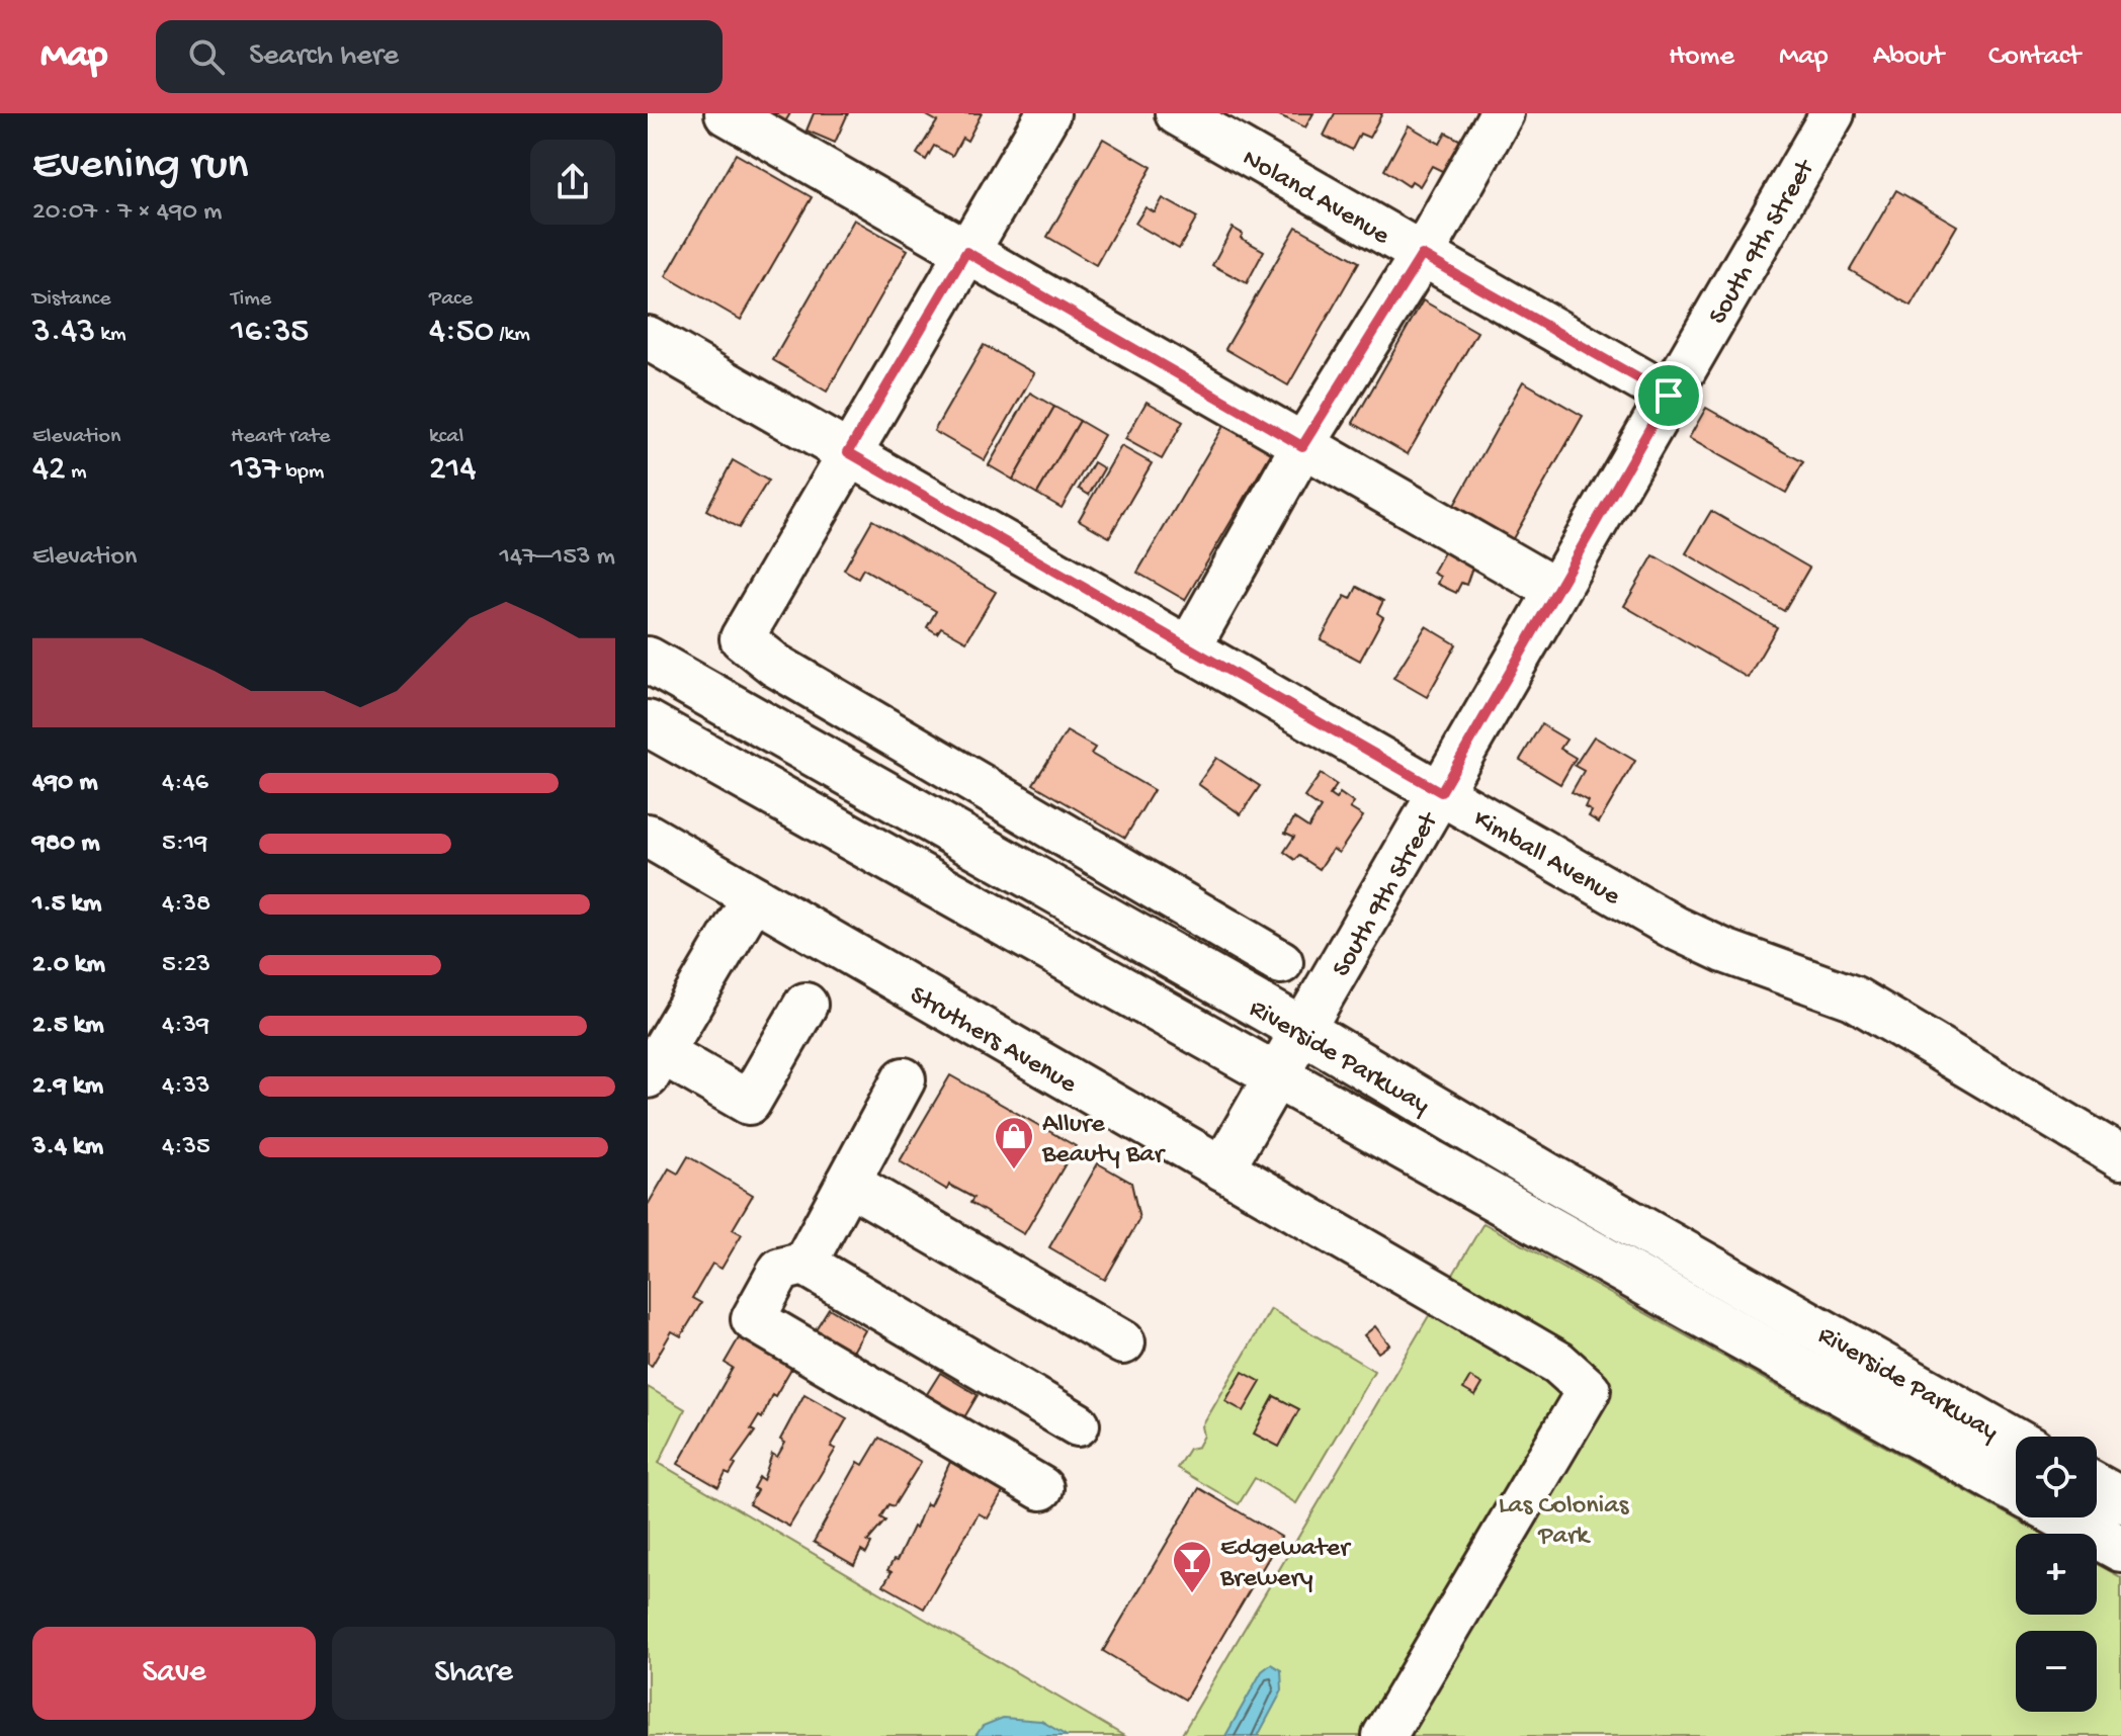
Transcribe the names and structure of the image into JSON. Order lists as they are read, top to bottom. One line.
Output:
{"streets":{"main road":["Riverside Parkway"],"street":["Noland Avenue","South 9th Street","Kimball Avenue","Struthers Avenue"]},"crossings":[["Noland Avenue","South 9th Street"],["South 9th Street","Kimball Avenue"],["South 9th Street","Struthers Avenue"],["South 9th Street","Riverside Parkway"]],"parks":["Las Colonias Park"],"places":{"shop":["Allure Beauty Bar"],"bar":["Edgewater Brewery"]},"page":{"header":"Map","search":"Search here","nav":["Home","Map","About","Contact"],"heading":["Evening run","20:07 · 7 × 490 m"],"stats":[["Distance","3.43 km"],["Time","16:35"],["Pace","4:50 /km"],["Elevation","42 m"],["Heart rate","137 bpm"],["kcal","214"]],"chart":["Elevation","147–153 m"],"list":[{"name":"490 m","note":"4:46"},{"name":"980 m","note":"5:19"},{"name":"1.5 km","note":"4:38"},{"name":"2.0 km","note":"5:23"},{"name":"2.5 km","note":"4:39"},{"name":"2.9 km","note":"4:33"},{"name":"3.4 km","note":"4:35"}],"map_buttons":["+","−"],"buttons":["Save","Share"]}}
